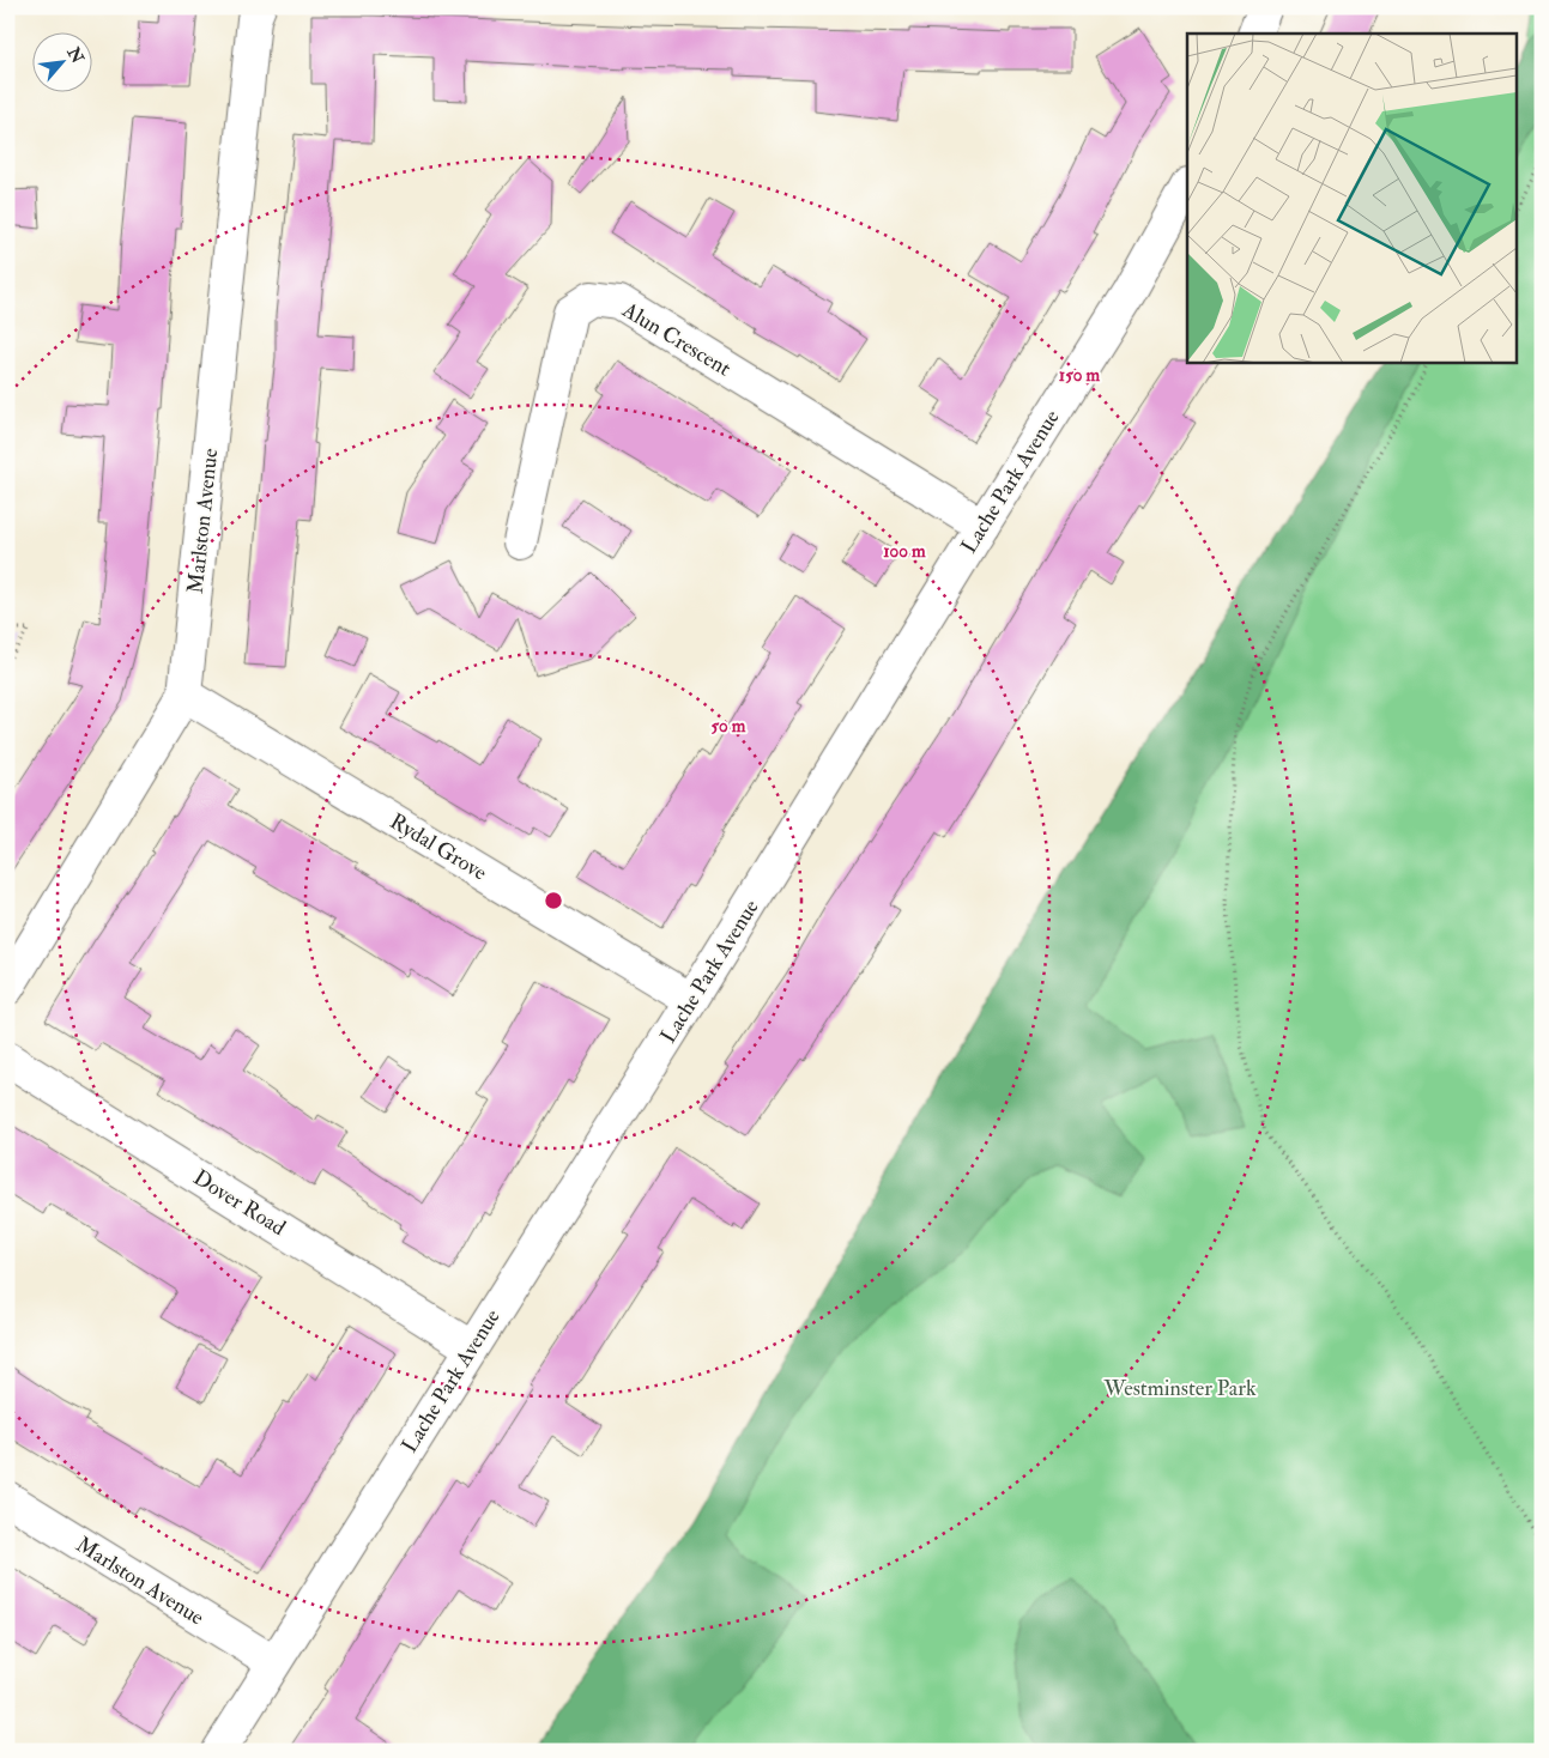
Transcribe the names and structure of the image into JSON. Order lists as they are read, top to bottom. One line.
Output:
{"streets":{"street":["Alun Crescent","Lache Park Avenue","Marlston Avenue","Rydal Grove","Dover Road"]},"crossings":[["Alun Crescent","Lache Park Avenue"],["Lache Park Avenue","Marlston Avenue"],["Lache Park Avenue","Rydal Grove"],["Lache Park Avenue","Dover Road"],["Marlston Avenue","Rydal Grove"]],"parks":["Westminster Park"],"north":"top right","rings":["150 m","100 m","50 m"]}
